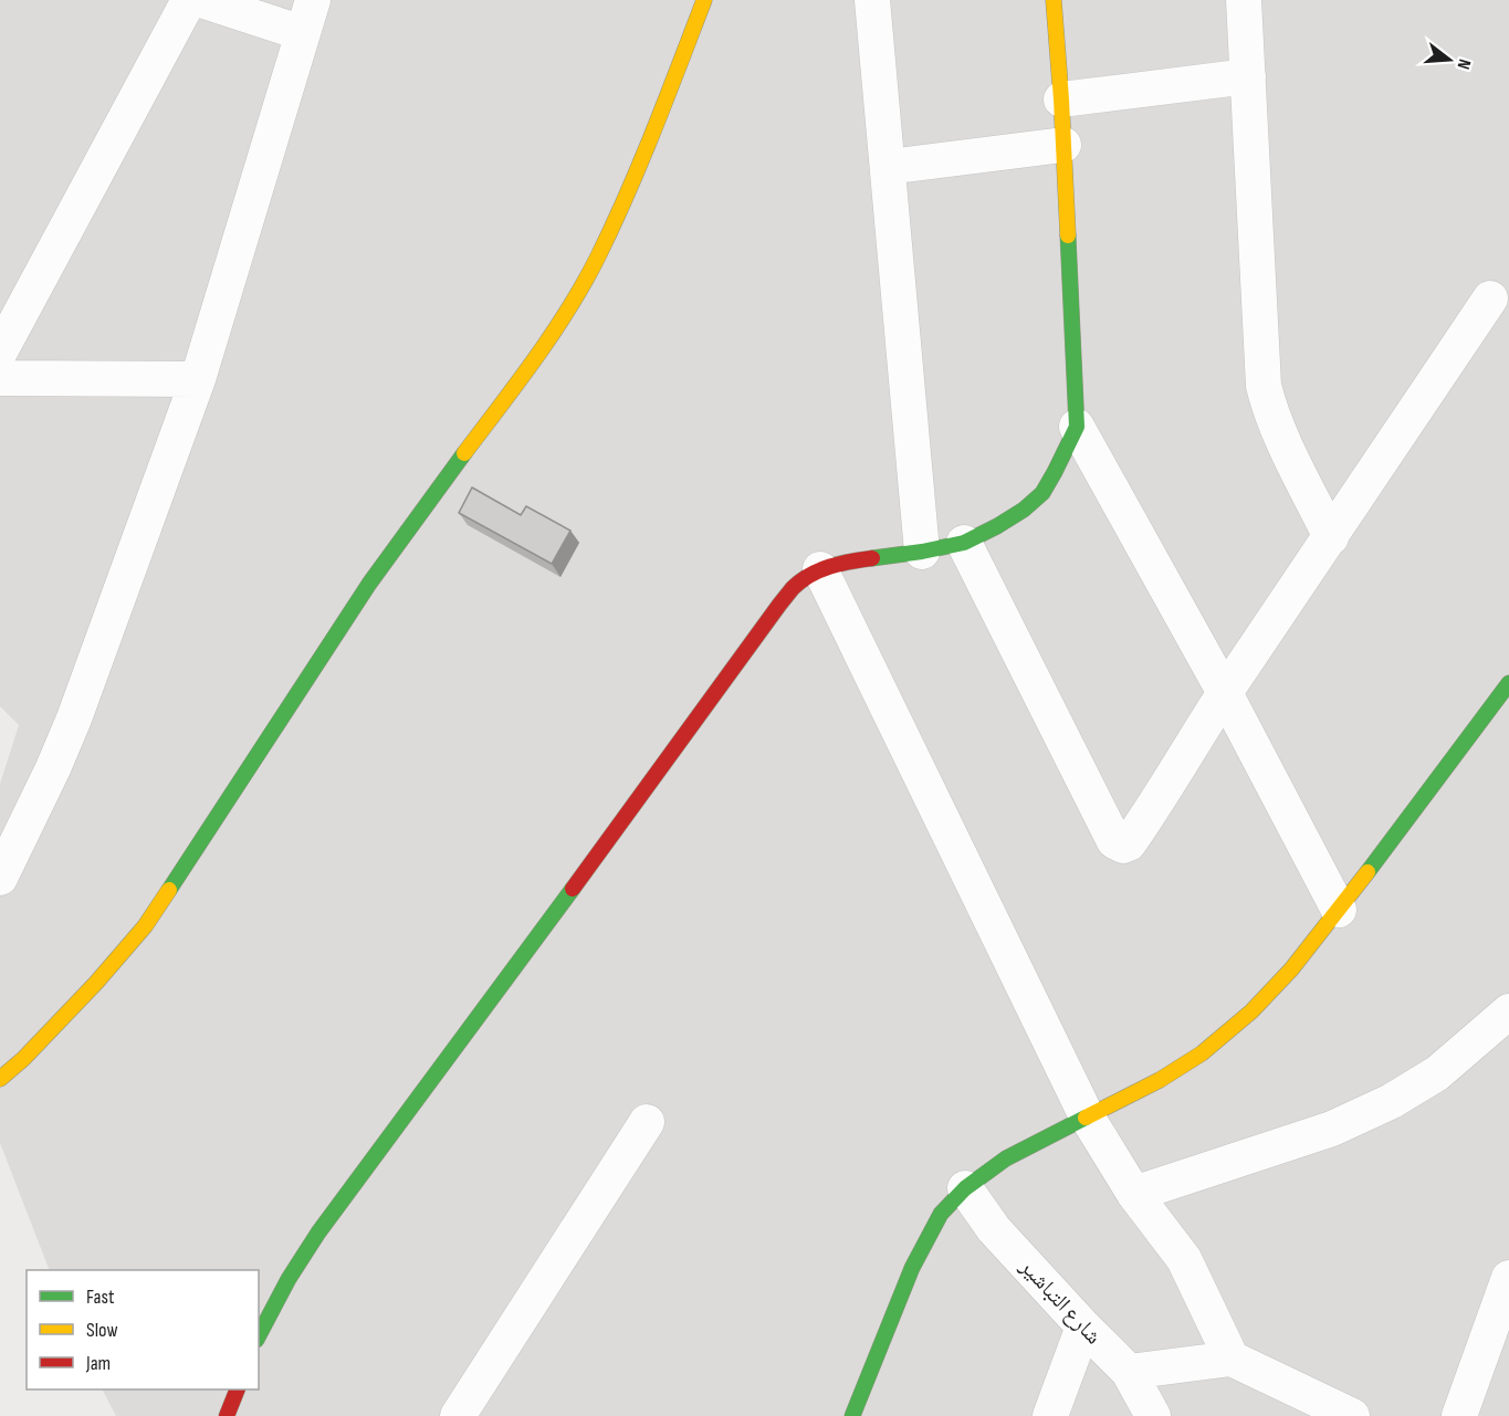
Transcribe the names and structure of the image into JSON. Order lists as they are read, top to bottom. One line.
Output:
{"streets":{"street":["شارع التباشير"]},"legend":["Fast","Slow","Jam"],"north":"right"}
